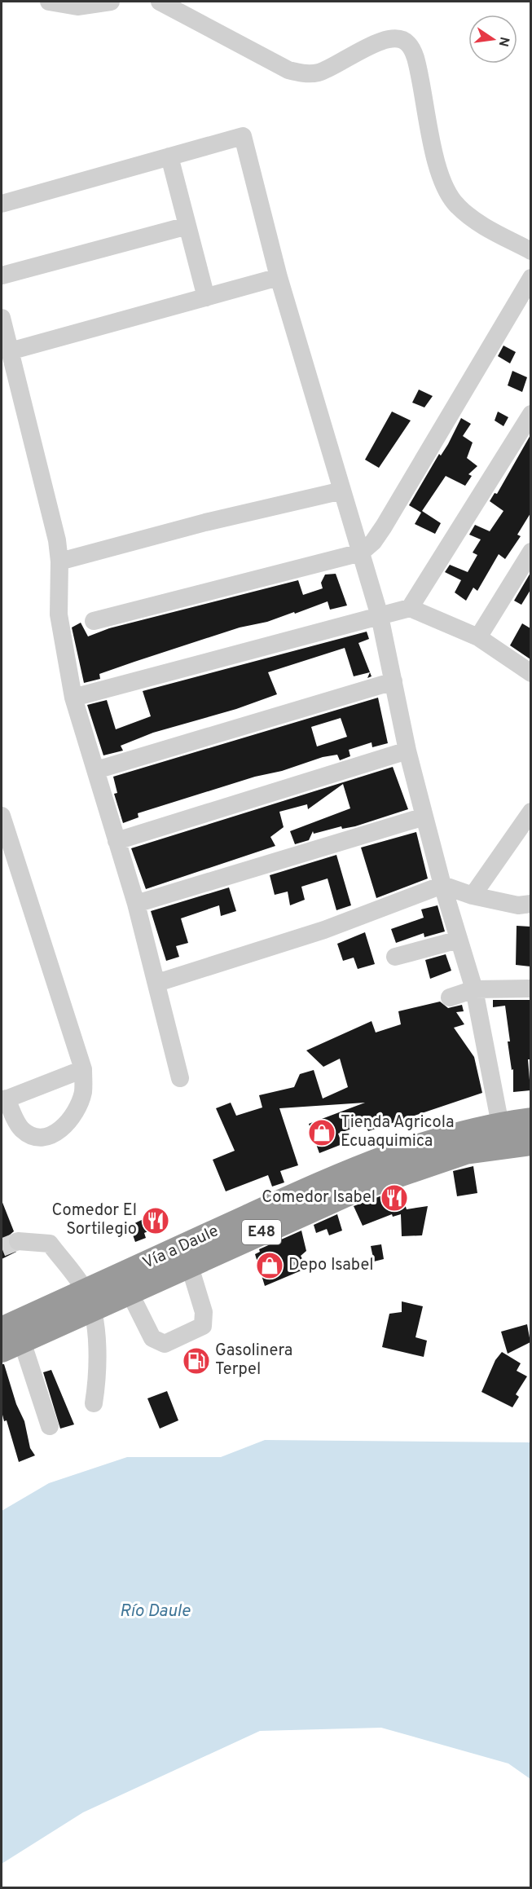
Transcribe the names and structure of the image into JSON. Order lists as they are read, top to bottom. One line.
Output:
{"streets":{"highway":["E48","Vía a Daule"]},"water":["Río Daule"],"places":{"shop":["Tienda Agricola Ecuaquimica","Depo Isabel"],"restaurant":["Comedor Isabel","Comedor El Sortilegio"],"fuel station":["Gasolinera Terpel"]},"north":"right"}
